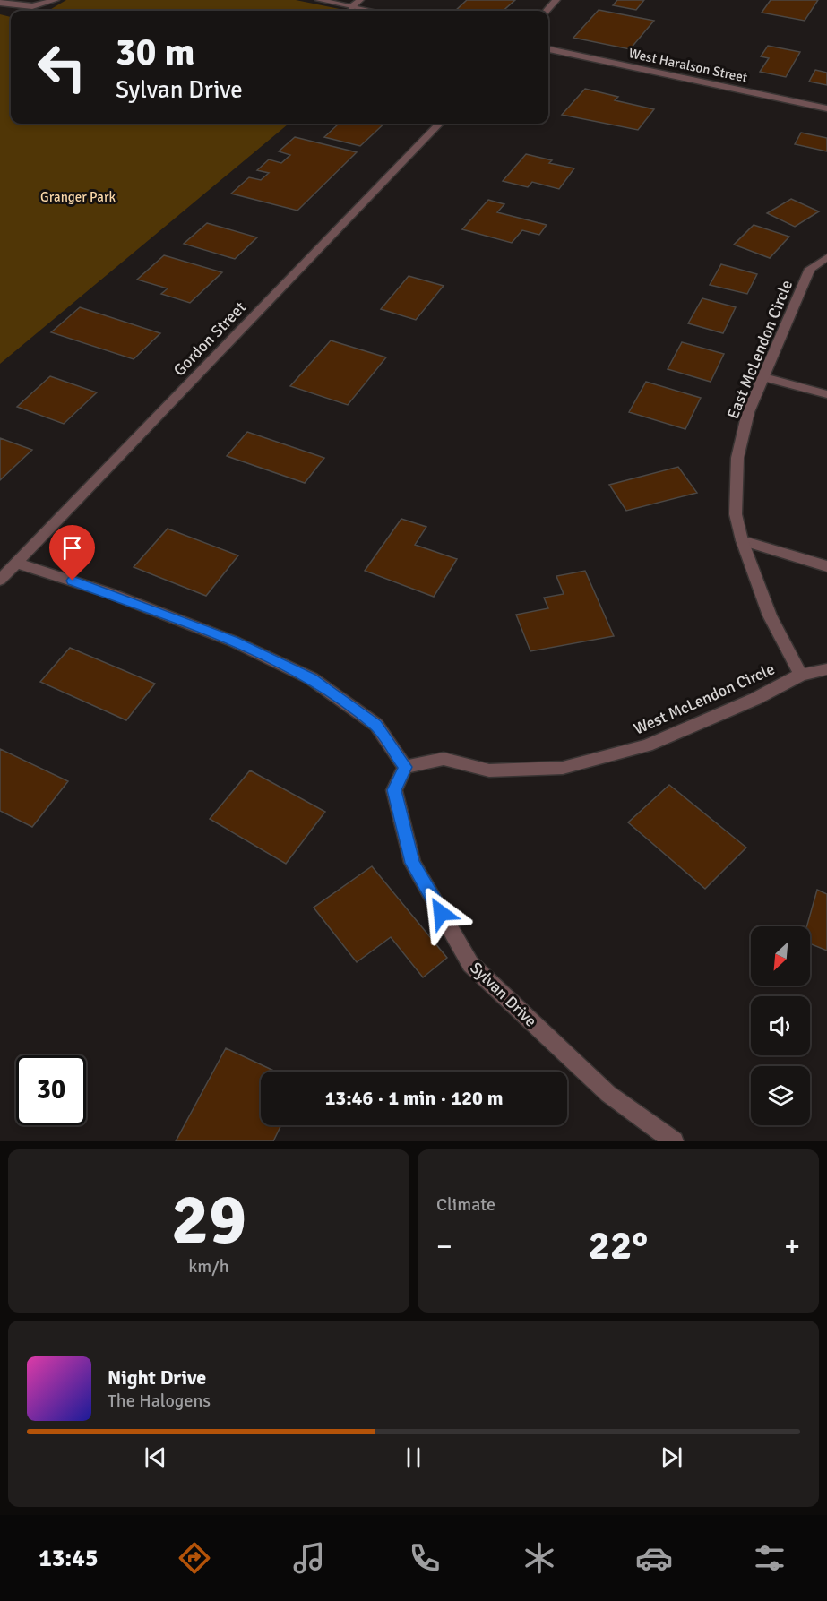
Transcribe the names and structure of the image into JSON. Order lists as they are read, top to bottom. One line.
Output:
{"streets":{"street":["West Haralson Street","Gordon Street","East McLendon Circle","West McLendon Circle","Sylvan Drive"]},"crossings":[["East McLendon Circle","West McLendon Circle"],["West McLendon Circle","Sylvan Drive"]],"parks":["Granger Park"],"north":"bottom left","page":{"turn":["30 m","Sylvan Drive"],"limit":"30","trip":"13:46 · 1 min · 120 m","tile":[["29","km/h"],"Climate"],"heat":["−","22°","+"],"song":["Night Drive","The Halogens"],"tabs":"13:45"}}
